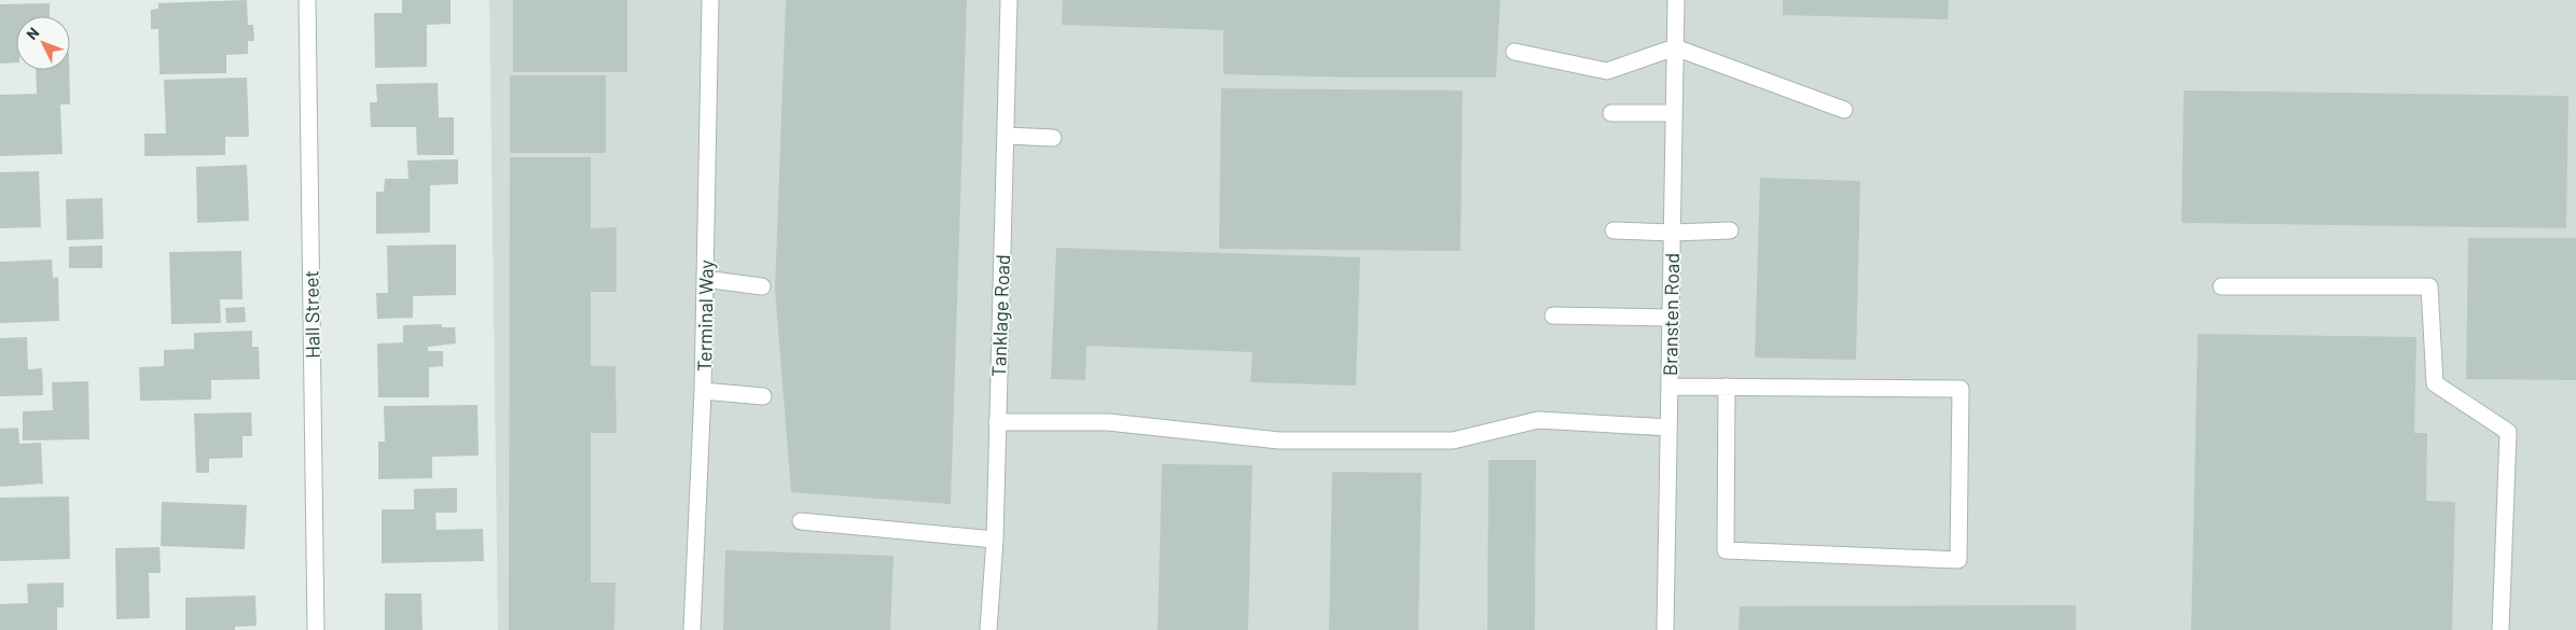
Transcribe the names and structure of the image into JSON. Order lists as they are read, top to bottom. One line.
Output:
{"streets":{"street":["Hall Street","Bransten Road","Terminal Way","Tanklage Road"]},"north":"top left"}
